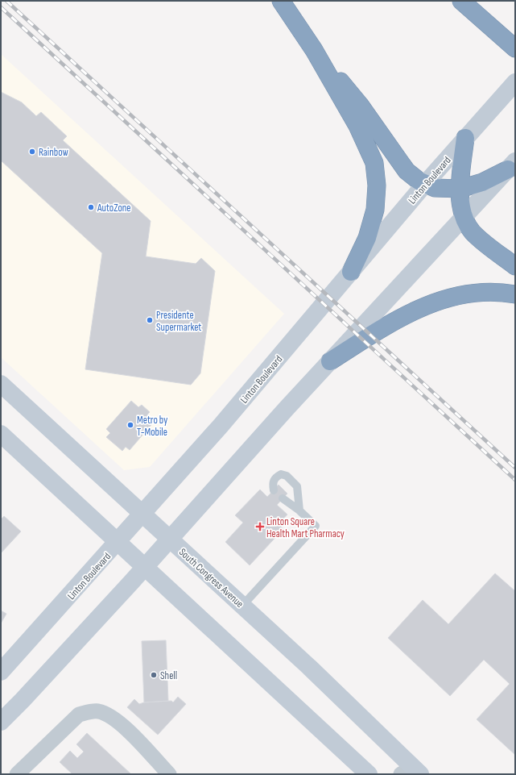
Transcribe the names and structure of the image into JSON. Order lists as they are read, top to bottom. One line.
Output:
{"streets":{"main road":["Linton Boulevard","South Congress Avenue"]},"crossings":[["Linton Boulevard","South Congress Avenue"]],"places":{"other":["Rainbow","AutoZone","Presidente Supermarket","Metro by T-Mobile","Shell"],"health":["Linton Square Health Mart Pharmacy"]}}
